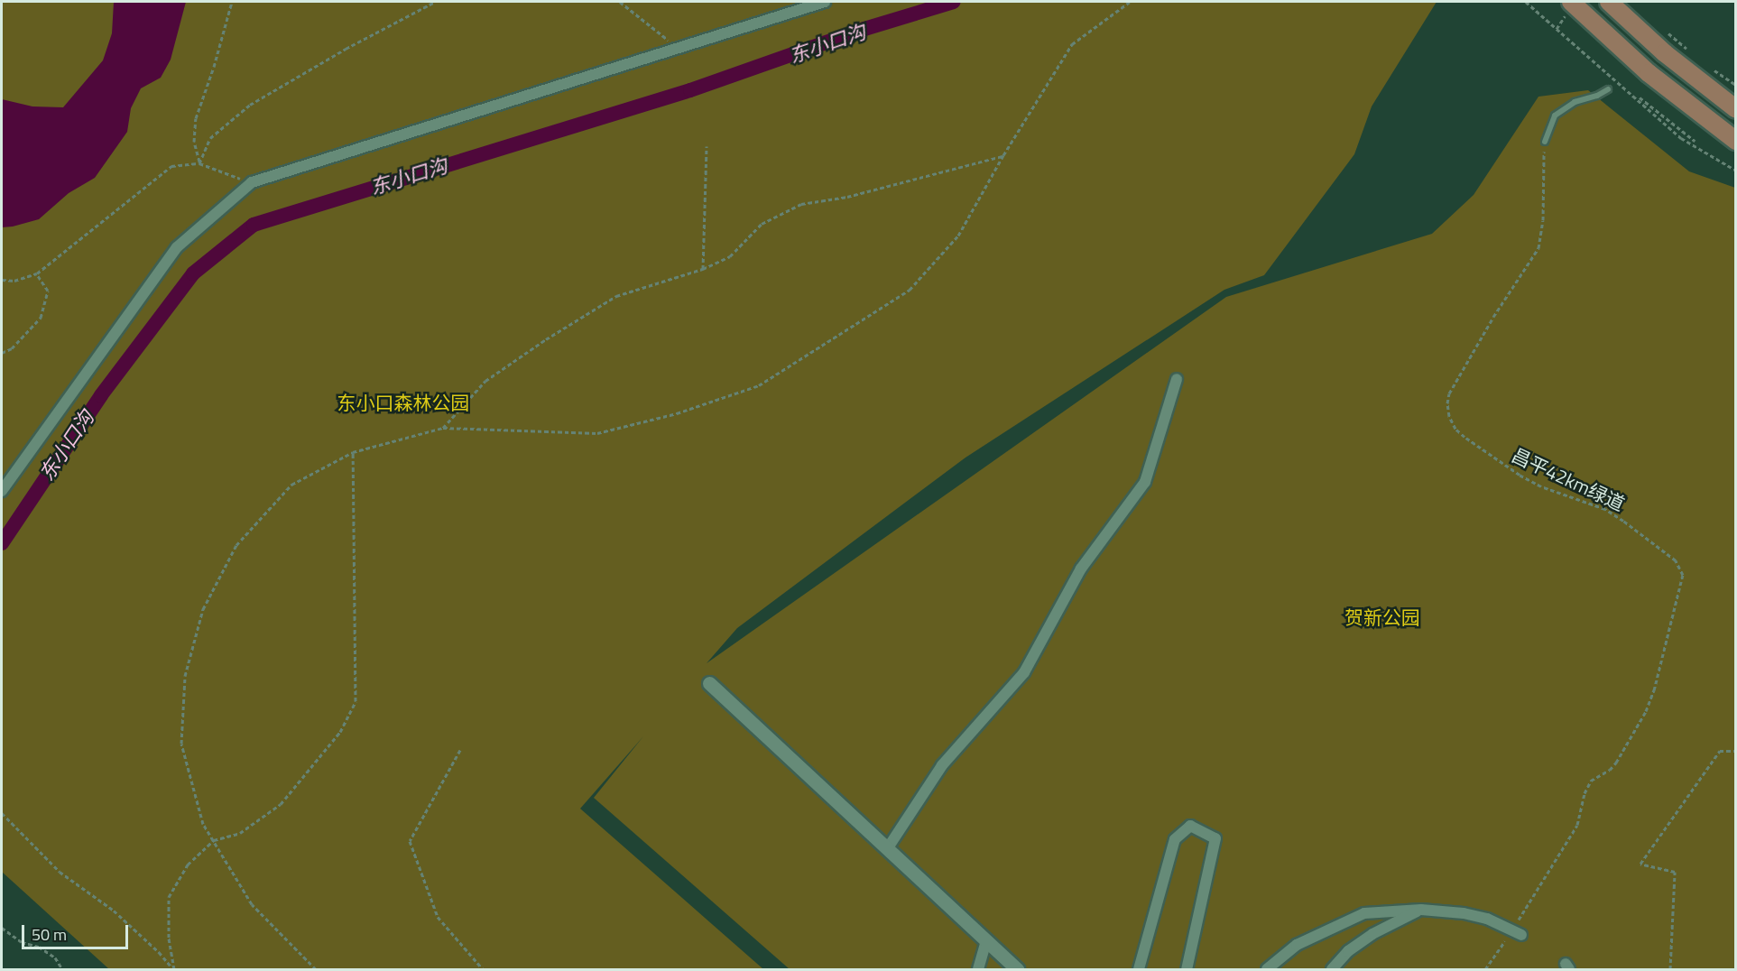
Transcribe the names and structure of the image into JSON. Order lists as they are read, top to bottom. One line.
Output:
{"streets":{"path":["昌平42km绿道"]},"water":["东小口沟"],"parks":["东小口森林公园","贺新公园"],"scale_bar":"50 m"}
